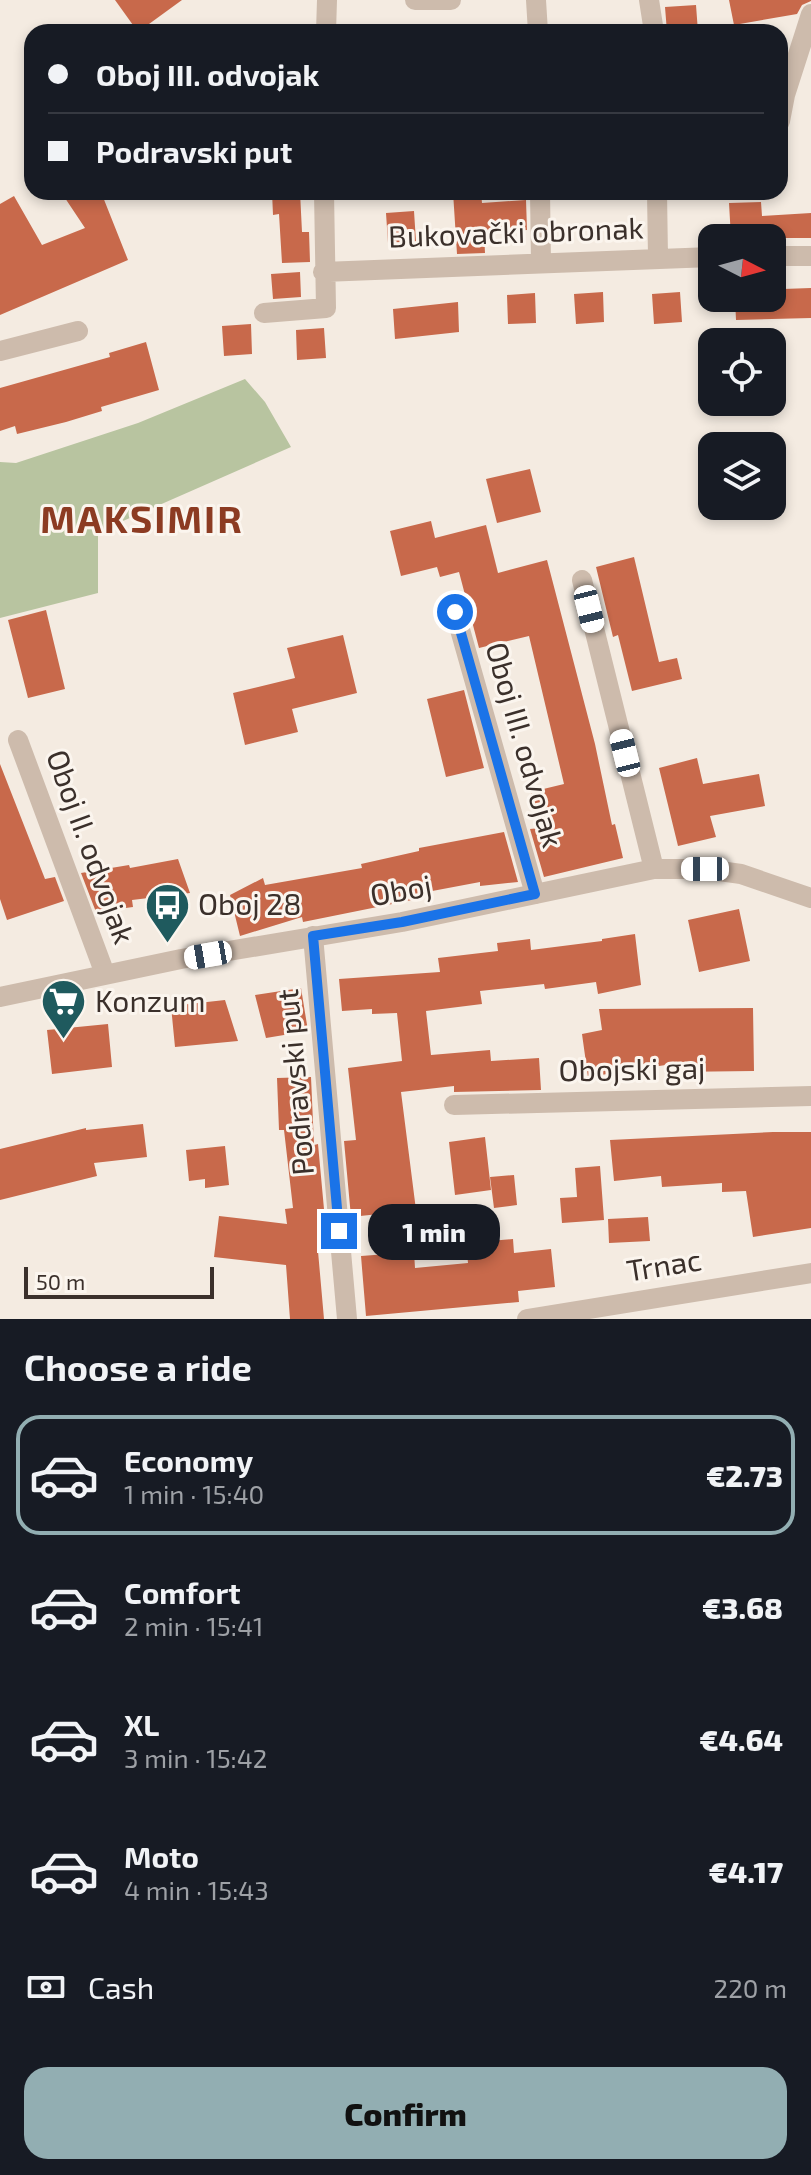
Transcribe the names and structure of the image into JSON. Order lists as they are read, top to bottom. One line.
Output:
{"streets":{"street":["Bukovački obronak","Oboj III. odvojak","Oboj II. odvojak","Oboj","Obojski gaj","Podravski put","Trnac"]},"crossings":[["Oboj III. odvojak","Oboj"],["Oboj II. odvojak","Oboj"],["Oboj","Podravski put"]],"districts":["MAKSIMIR"],"places":{"bus stop":["Oboj 28"],"supermarket":["Konzum"]},"scale_bar":"50 m","north":"right","page":{"banner":["Oboj III. odvojak","Podravski put"],"bubble":"1 min","scale":"50 m","heading":"Choose a ride","list":[{"name":"Economy","note":"1 min · 15:40","value":"€2.73"},{"name":"Comfort","note":"2 min · 15:41","value":"€3.68"},{"name":"XL","note":"3 min · 15:42","value":"€4.64"},{"name":"Moto","note":"4 min · 15:43","value":"€4.17"}],"pay":["Cash","220 m"],"buttons":"Confirm"}}
